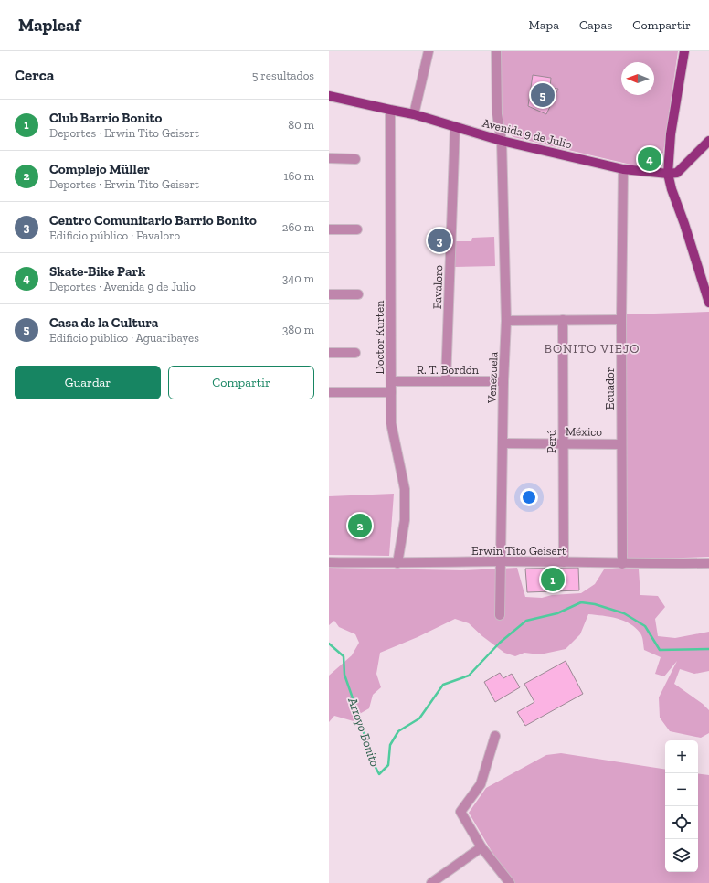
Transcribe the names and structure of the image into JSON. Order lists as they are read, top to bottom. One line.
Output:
{"streets":{"main road":["Avenida 9 de Julio"],"street":["Favaloro","Doctor Kurten","R. T. Bordón","Venezuela","Ecuador","México","Perú","Erwin Tito Geisert"]},"crossings":[["Avenida 9 de Julio","Favaloro"],["Avenida 9 de Julio","Doctor Kurten"],["Avenida 9 de Julio","Venezuela"],["Avenida 9 de Julio","Ecuador"],["Favaloro","R. T. Bordón"],["Doctor Kurten","R. T. Bordón"],["Doctor Kurten","Erwin Tito Geisert"],["R. T. Bordón","Venezuela"],["Venezuela","México"],["Venezuela","Erwin Tito Geisert"],["Ecuador","México"],["Ecuador","Erwin Tito Geisert"],["México","Perú"],["Perú","Erwin Tito Geisert"]],"districts":["BONITO VIEJO"],"water":["Arroyo Bonito"],"north":"left","page":{"header":"Mapleaf","nav":["Mapa","Capas","Compartir"],"heading":["Cerca","5 resultados"],"pins":["5","4","3","2","1"],"list":[{"mark":"1","name":"Club Barrio Bonito","note":"Deportes · Erwin Tito Geisert","value":"80 m"},{"mark":"2","name":"Complejo Müller","note":"Deportes · Erwin Tito Geisert","value":"160 m"},{"mark":"3","name":"Centro Comunitario Barrio Bonito","note":"Edificio público · Favaloro","value":"260 m"},{"mark":"4","name":"Skate-Bike Park","note":"Deportes · Avenida 9 de Julio","value":"340 m"},{"mark":"5","name":"Casa de la Cultura","note":"Edificio público · Aguaribayes","value":"380 m"}],"buttons":["Guardar","Compartir"],"map_buttons":["+","−"]}}
